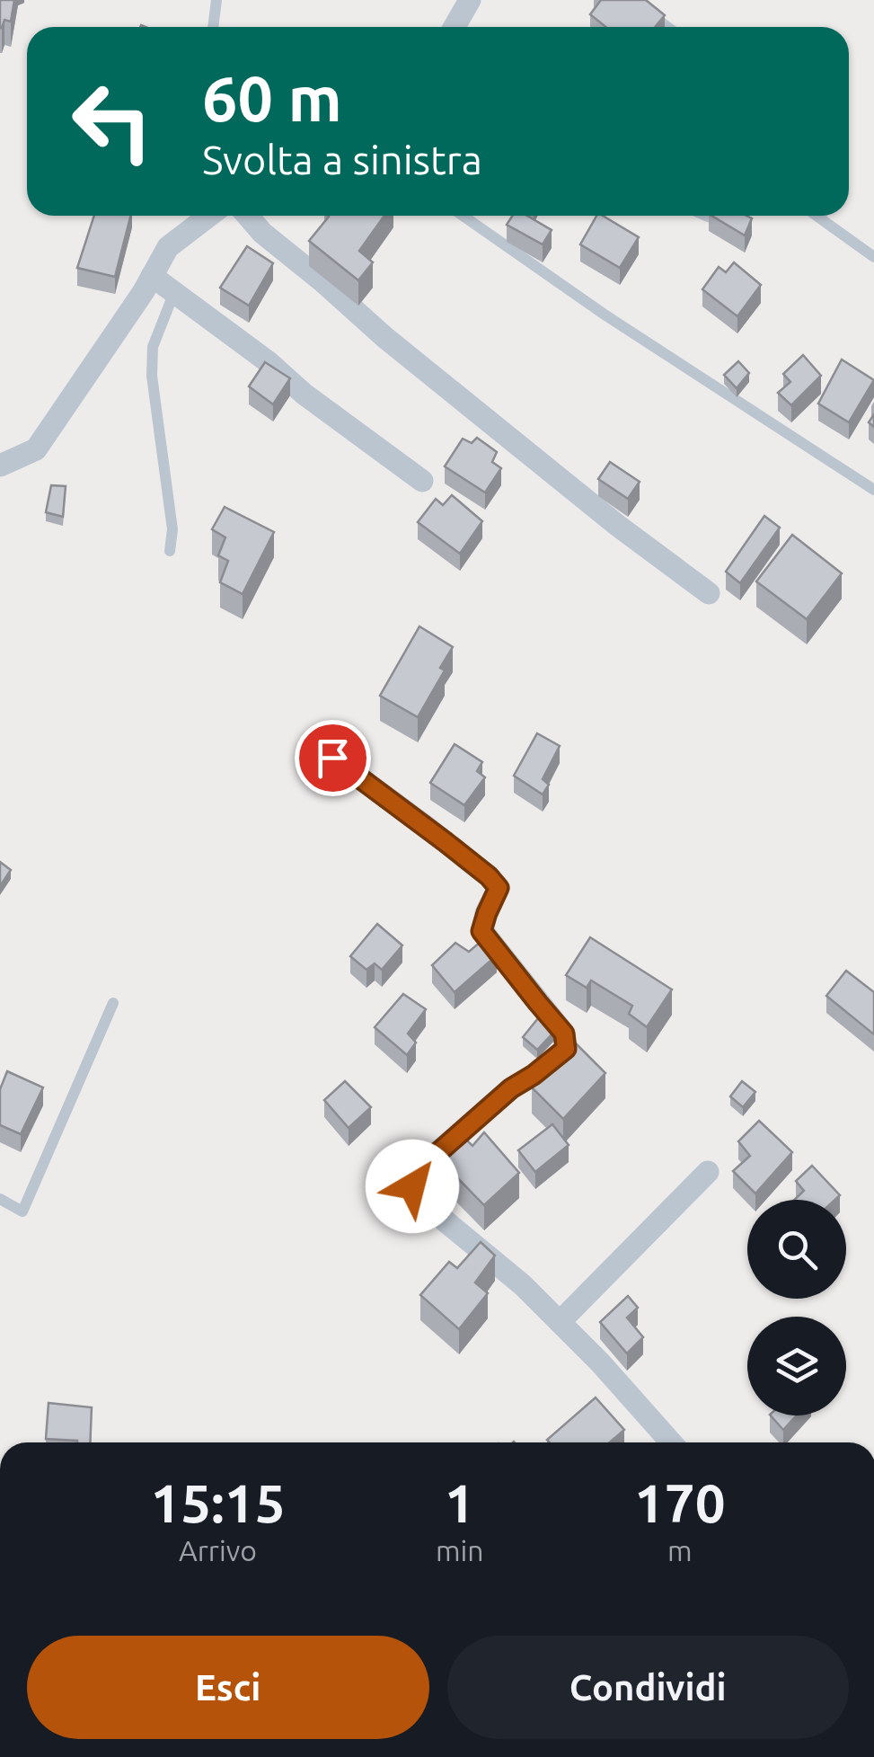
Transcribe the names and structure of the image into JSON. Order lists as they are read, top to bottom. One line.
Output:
{"page":{"turn":["60 m","Svolta a sinistra"],"eta":["15:15","Arrivo","1","min","170","m"],"buttons":["Esci","Condividi"]}}
